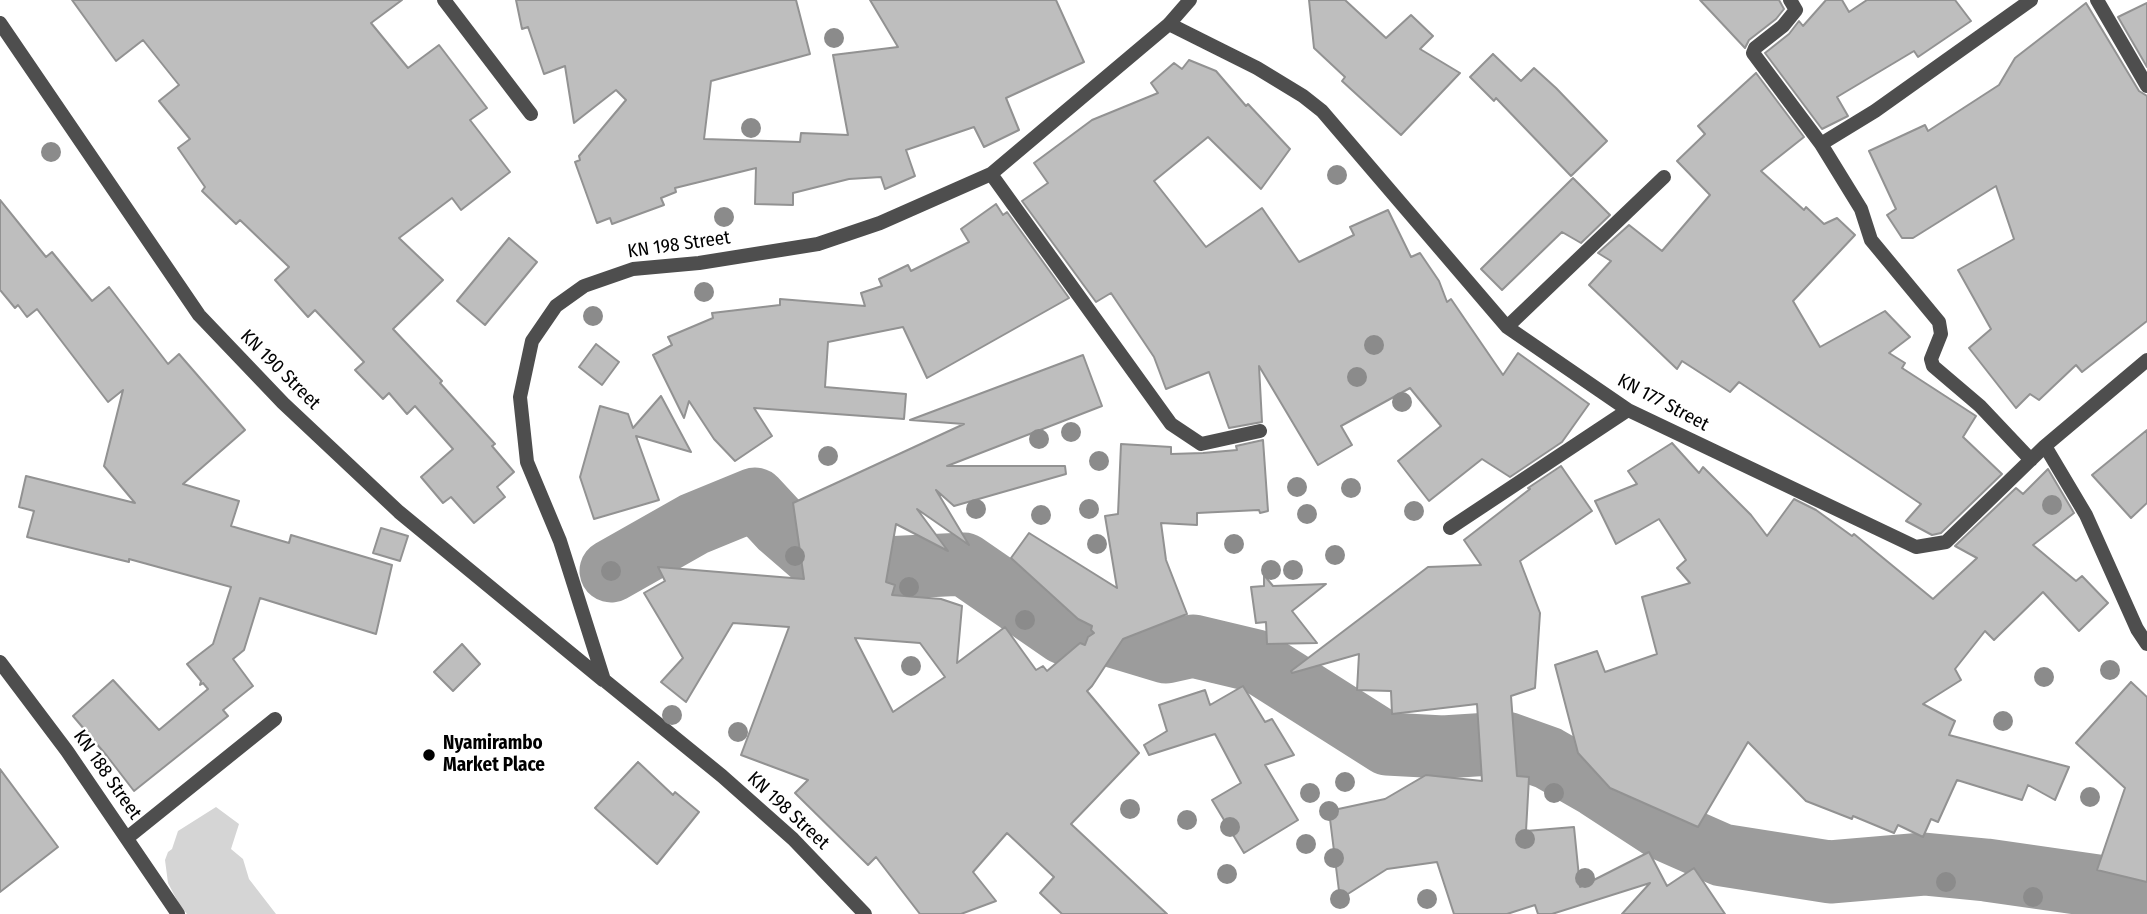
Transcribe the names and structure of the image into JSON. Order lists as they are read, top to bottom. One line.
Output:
{"streets":{"street":["KN 198 Street","KN 190 Street","KN 177 Street","KN 188 Street"]},"crossings":[["KN 198 Street","KN 190 Street"],["KN 198 Street","KN 177 Street"]],"places":["Nyamirambo Market Place"]}
